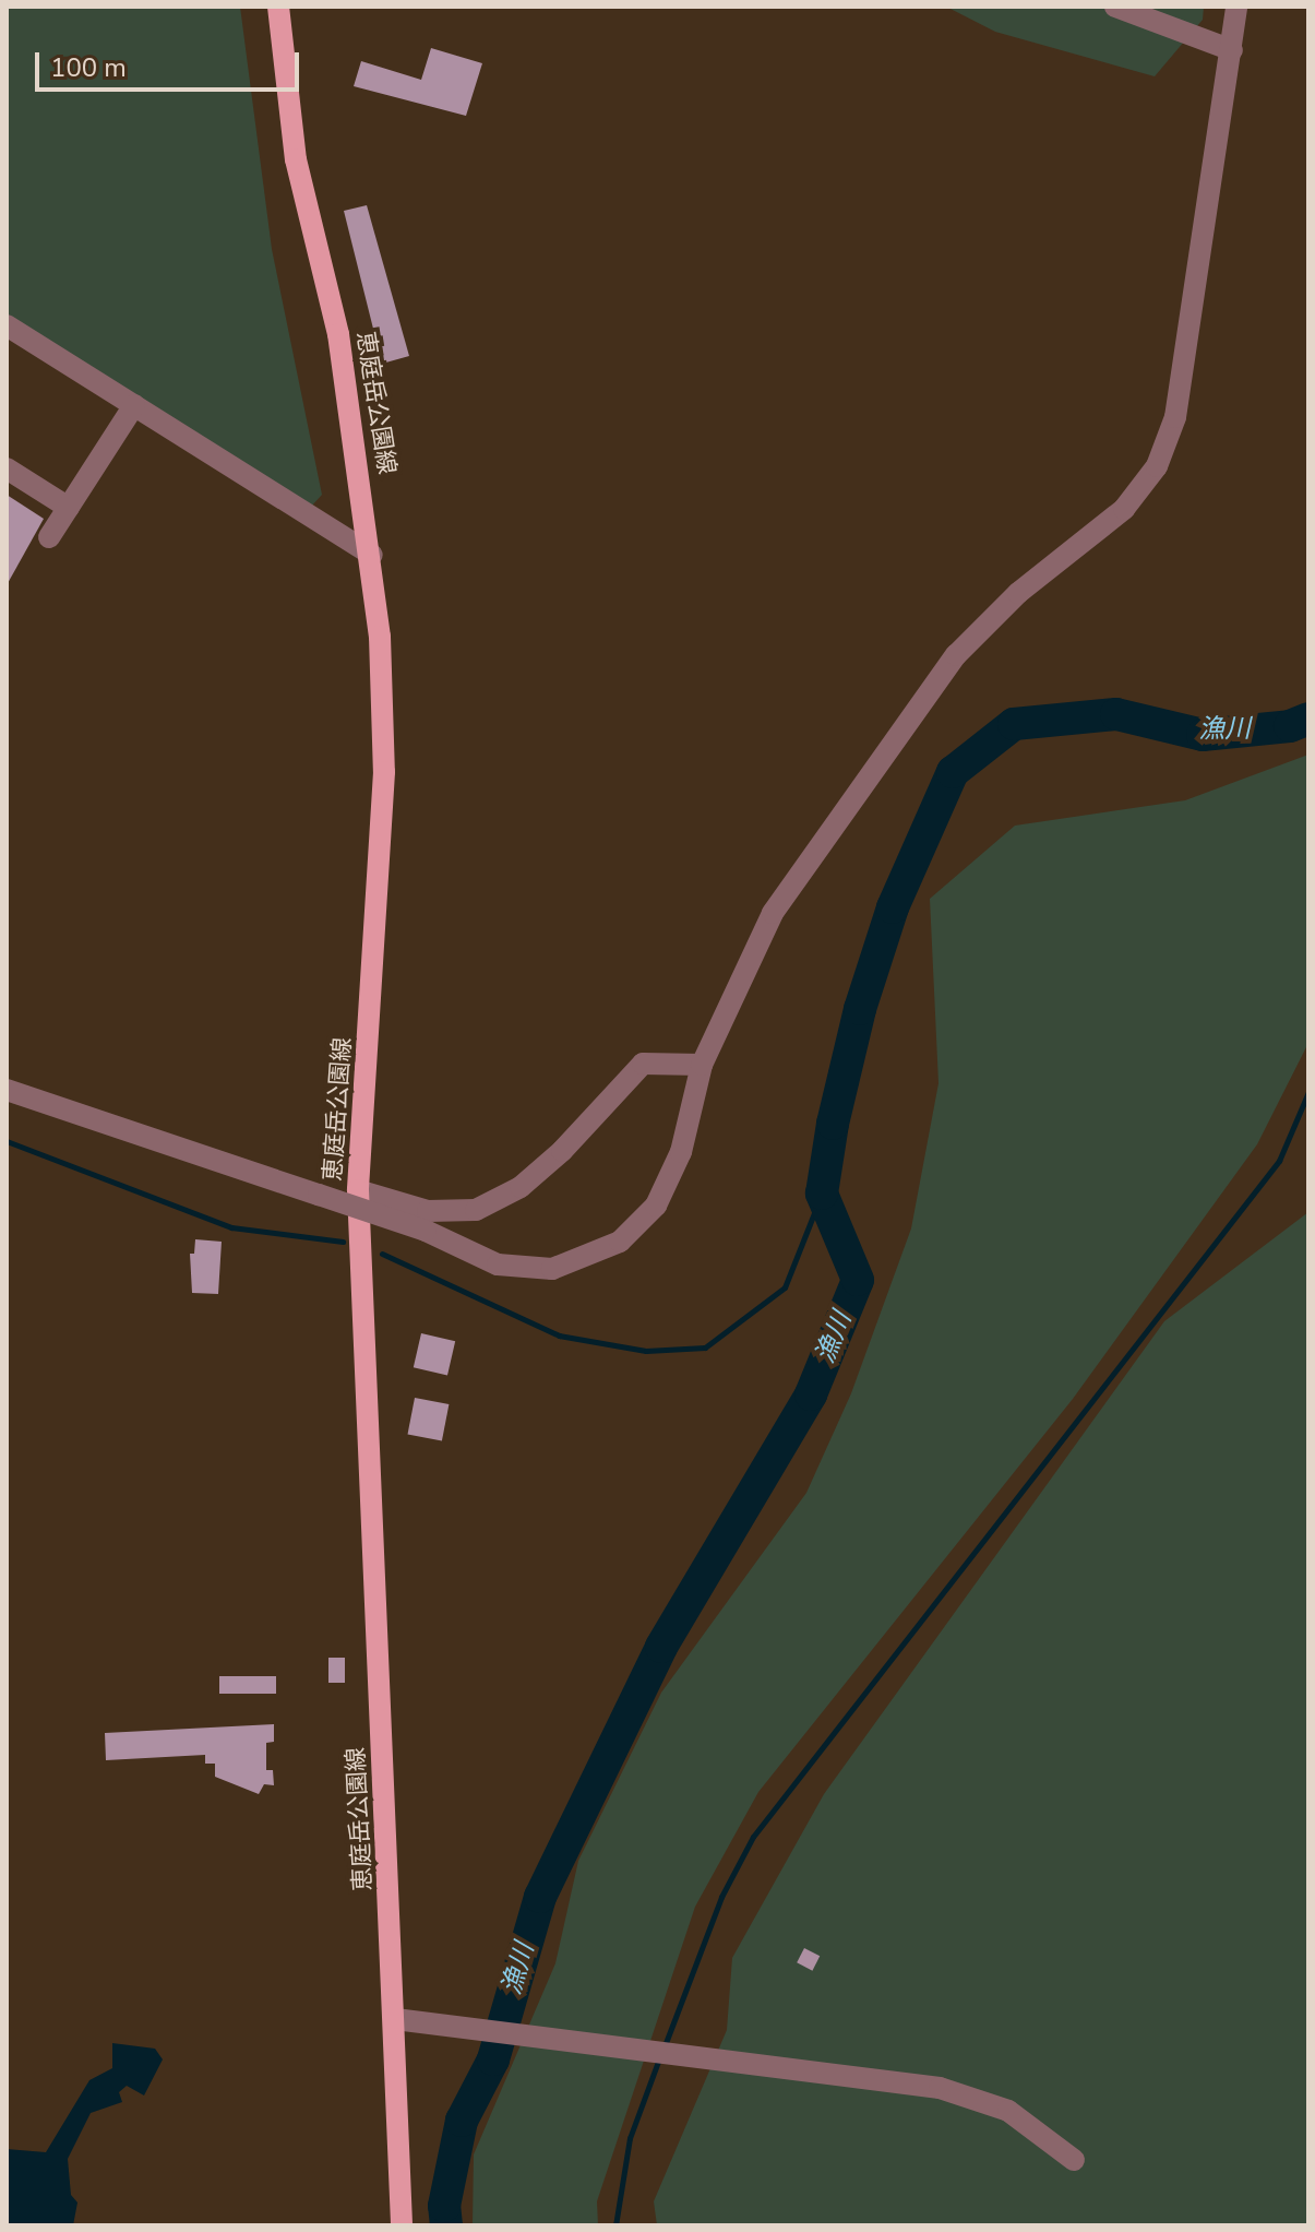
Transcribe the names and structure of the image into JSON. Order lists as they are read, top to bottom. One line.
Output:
{"streets":{"main road":["恵庭岳公園線"]},"water":["漁川"],"scale_bar":"100 m"}
